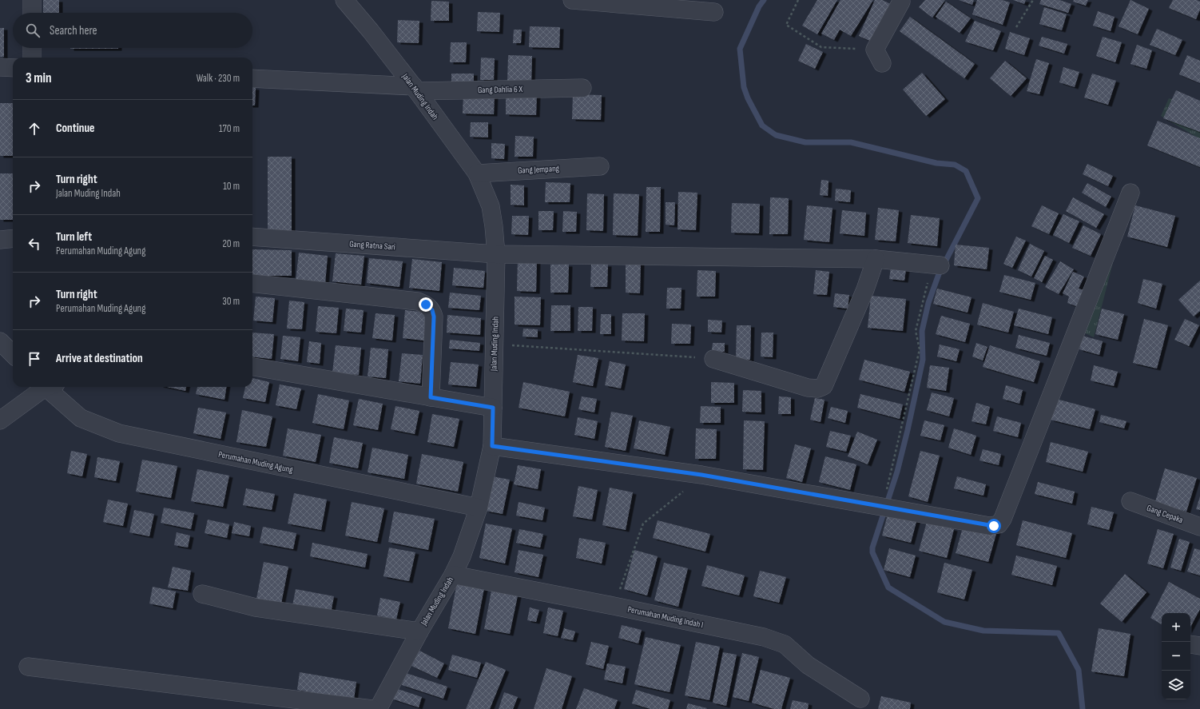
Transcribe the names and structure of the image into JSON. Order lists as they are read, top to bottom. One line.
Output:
{"streets":{"street":["Gang Dahlia 6 X","Jalan Muding Indah","Gang Jempang","Gang Ratna Sari","Perumahan Muding Agung","Gang Cepaka","Perumahan Muding Indah I"]},"crossings":[["Gang Dahlia 6 X","Jalan Muding Indah"],["Jalan Muding Indah","Gang Jempang"],["Jalan Muding Indah","Gang Ratna Sari"],["Jalan Muding Indah","Perumahan Muding Agung"],["Jalan Muding Indah","Perumahan Muding Indah I"]],"page":{"search":"Search here","heading":["3 min","Walk · 230 m"],"list":[["Continue","170 m"],["Turn right","Jalan Muding Indah","10 m"],["Turn left","Perumahan Muding Agung","20 m"],["Turn right","Perumahan Muding Agung","30 m"],"Arrive at destination"],"map_buttons":["+","−"]}}
